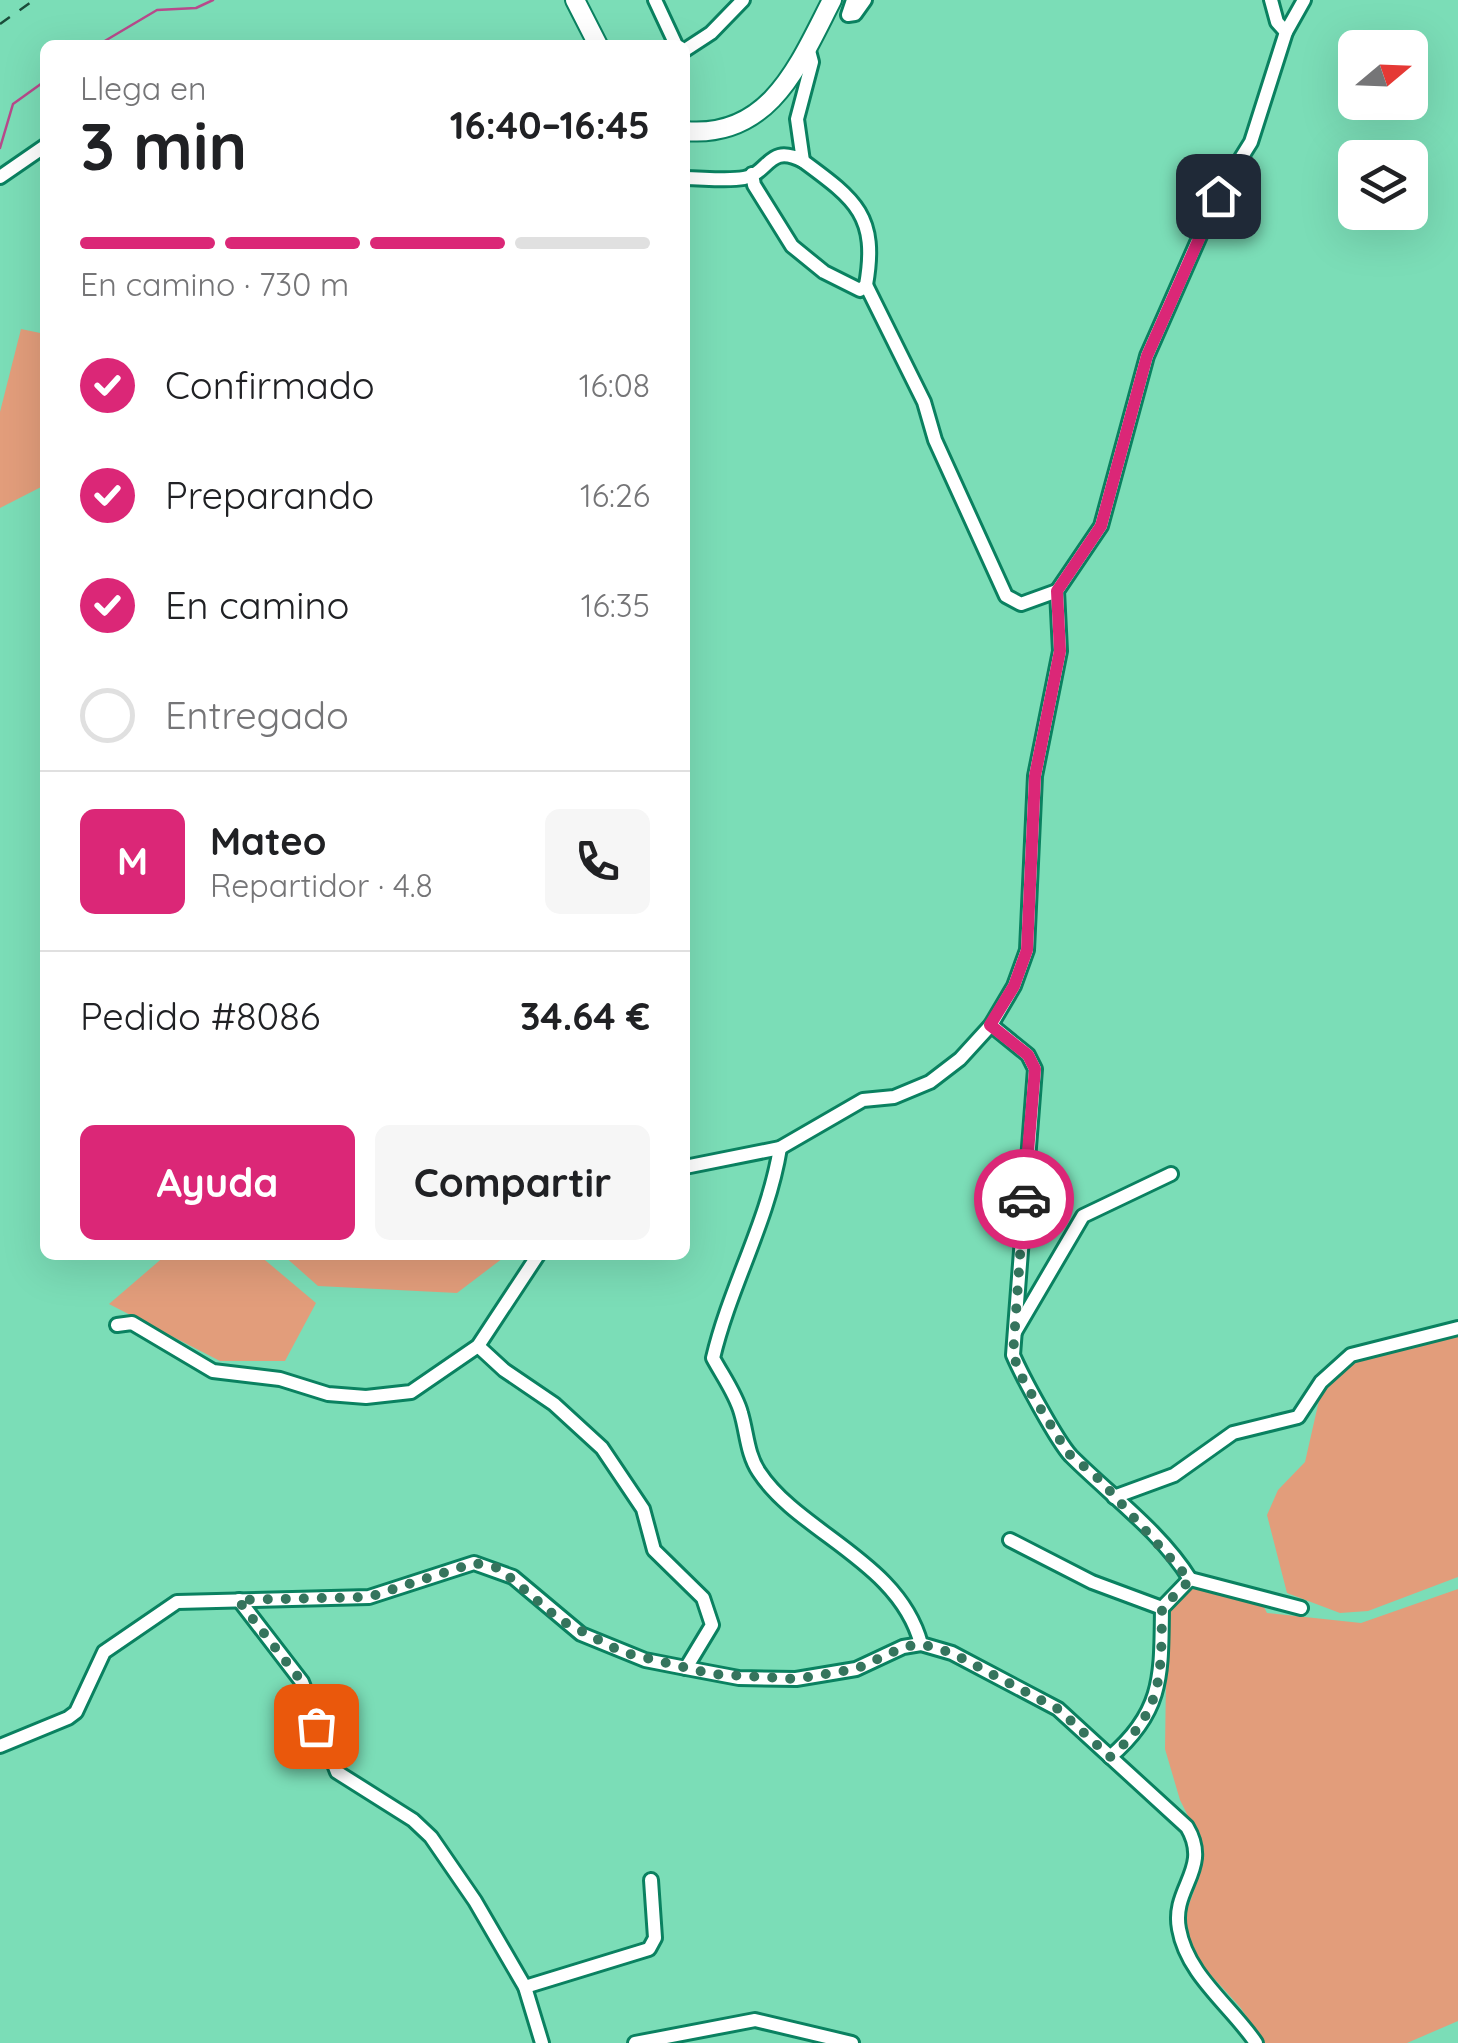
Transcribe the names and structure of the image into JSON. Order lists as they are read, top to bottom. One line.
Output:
{"north":"right","page":{"heading":["3 min","Llega en","16:40–16:45"],"panel":["Mateo","Repartidor · 4.8","Pedido #8086","34.64 €"],"bar":"En camino · 730 m","list":[["Confirmado","16:08"],["Preparando","16:26"],["En camino","16:35"],"Entregado"],"round":"M","buttons":["Ayuda","Compartir"]}}
